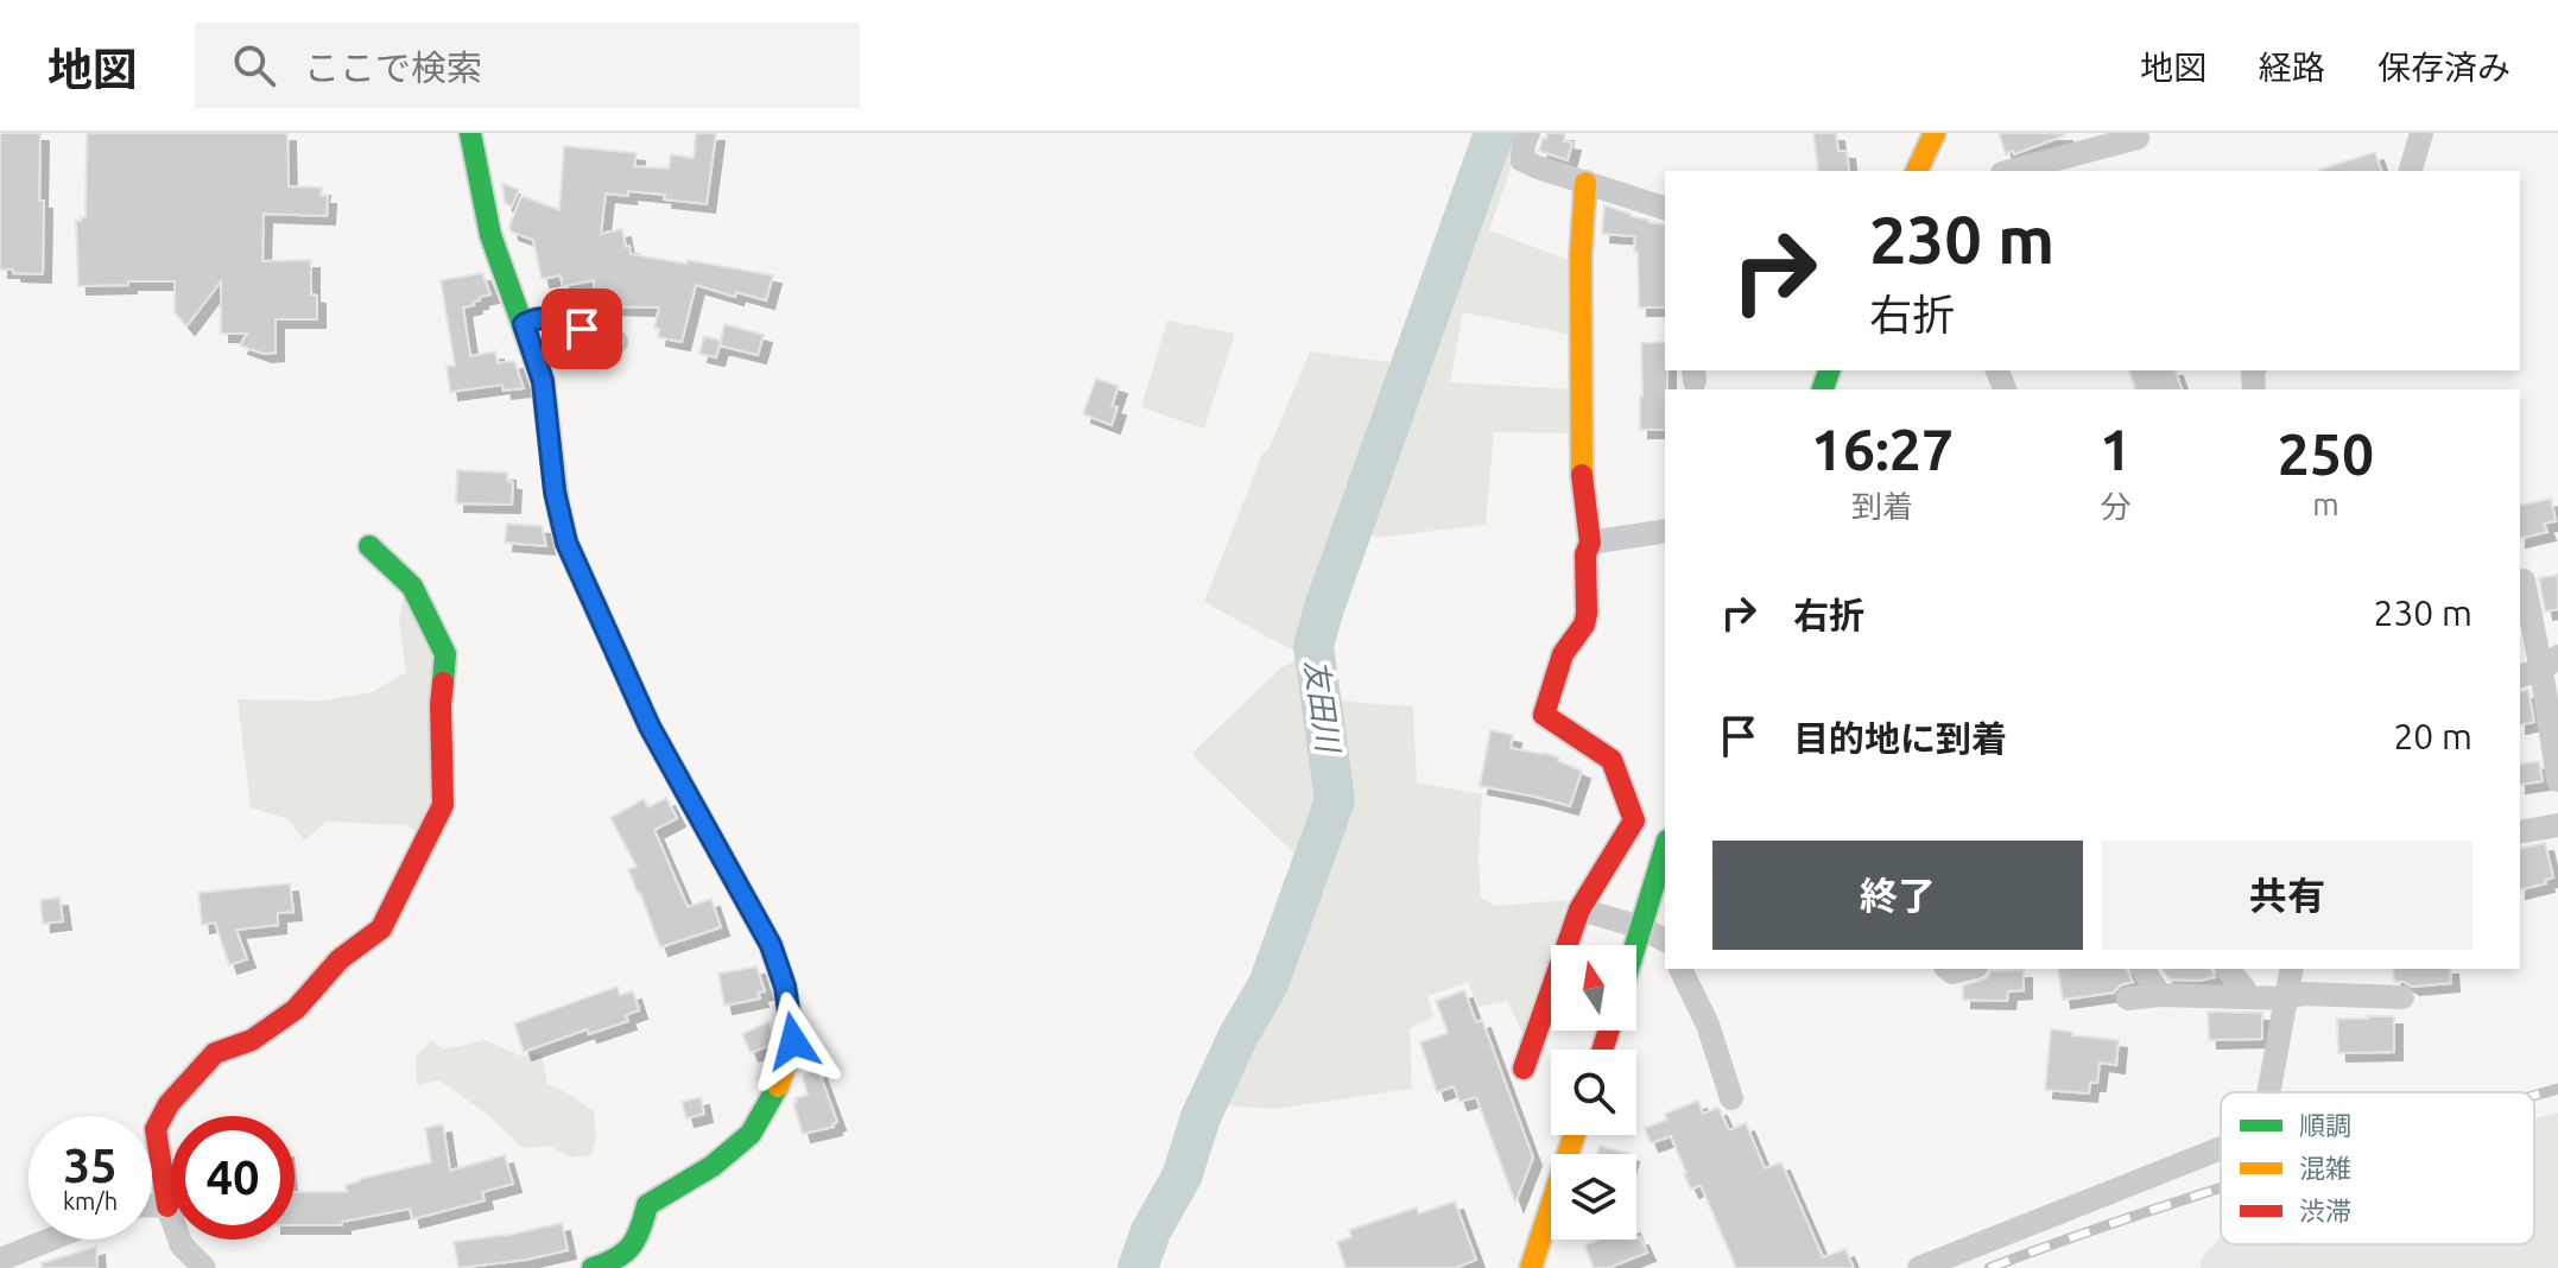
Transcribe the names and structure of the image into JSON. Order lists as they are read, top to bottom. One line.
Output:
{"water":["友田川"],"legend":["順調","混雑","渋滞"],"north":"top","page":{"header":"地図","search":"ここで検索","nav":["地図","経路","保存済み"],"turn":["230 m","右折"],"eta":["16:27","到着","1","分","250","m"],"list":[{"name":"右折","value":"230 m"},{"name":"目的地に到着","value":"20 m"}],"buttons":["終了","共有"],"speed":"35 km/h","limit":"40"}}
